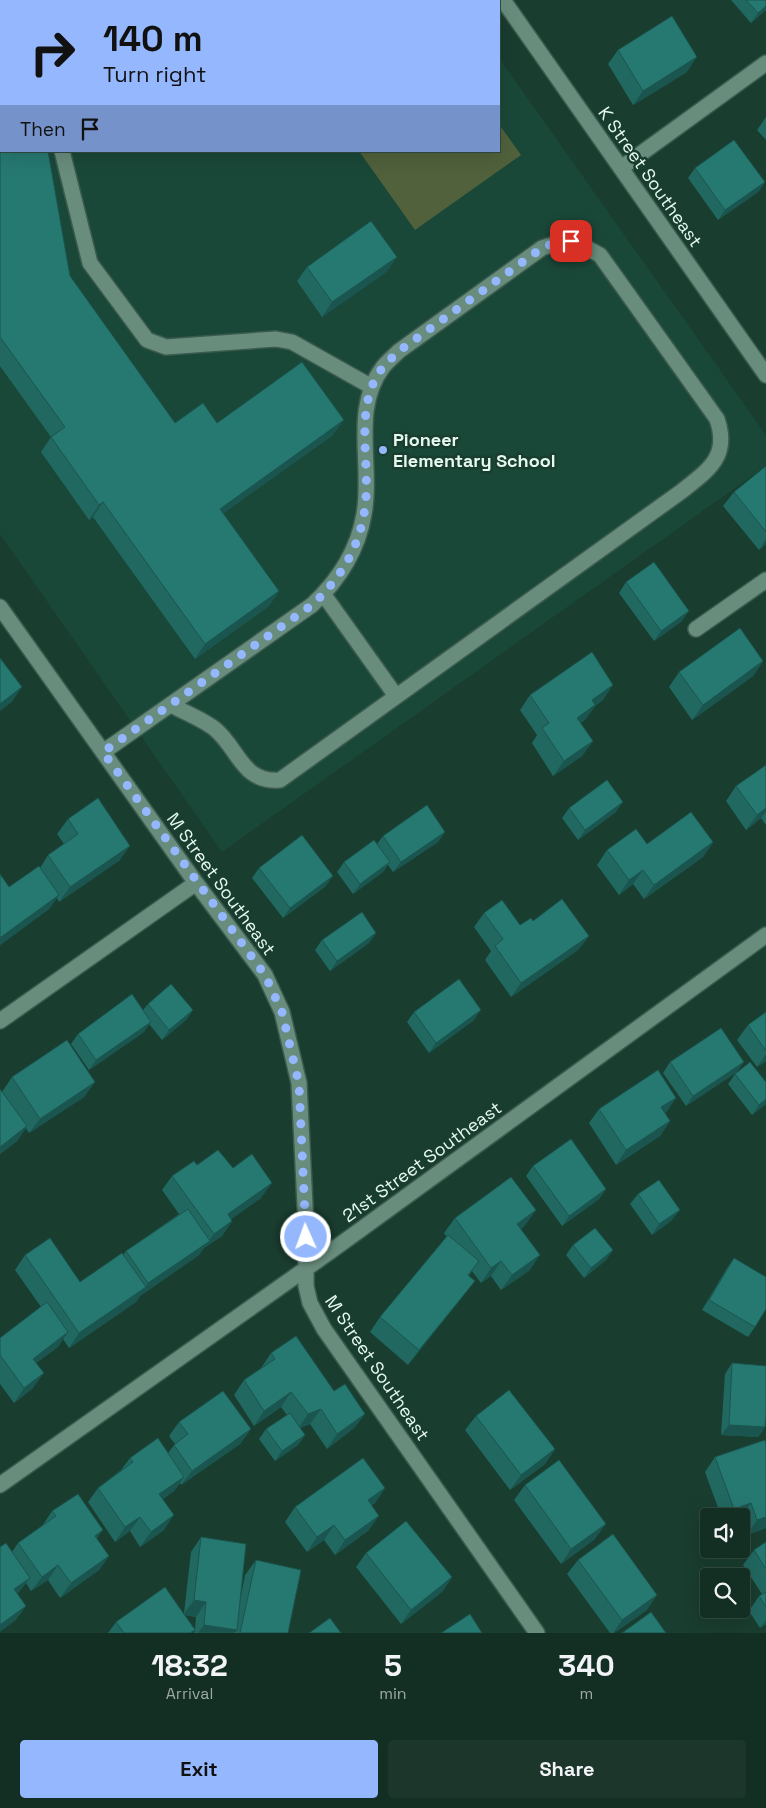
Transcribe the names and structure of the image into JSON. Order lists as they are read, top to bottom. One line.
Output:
{"streets":{"street":["K Street Southeast","M Street Southeast","21st Street Southeast"]},"crossings":[["M Street Southeast","21st Street Southeast"]],"places":["Pioneer Elementary School"],"page":{"turn":["140 m","Turn right"],"then":"Then","eta":["18:32","Arrival","5","min","340","m"],"buttons":["Exit","Share"]}}
